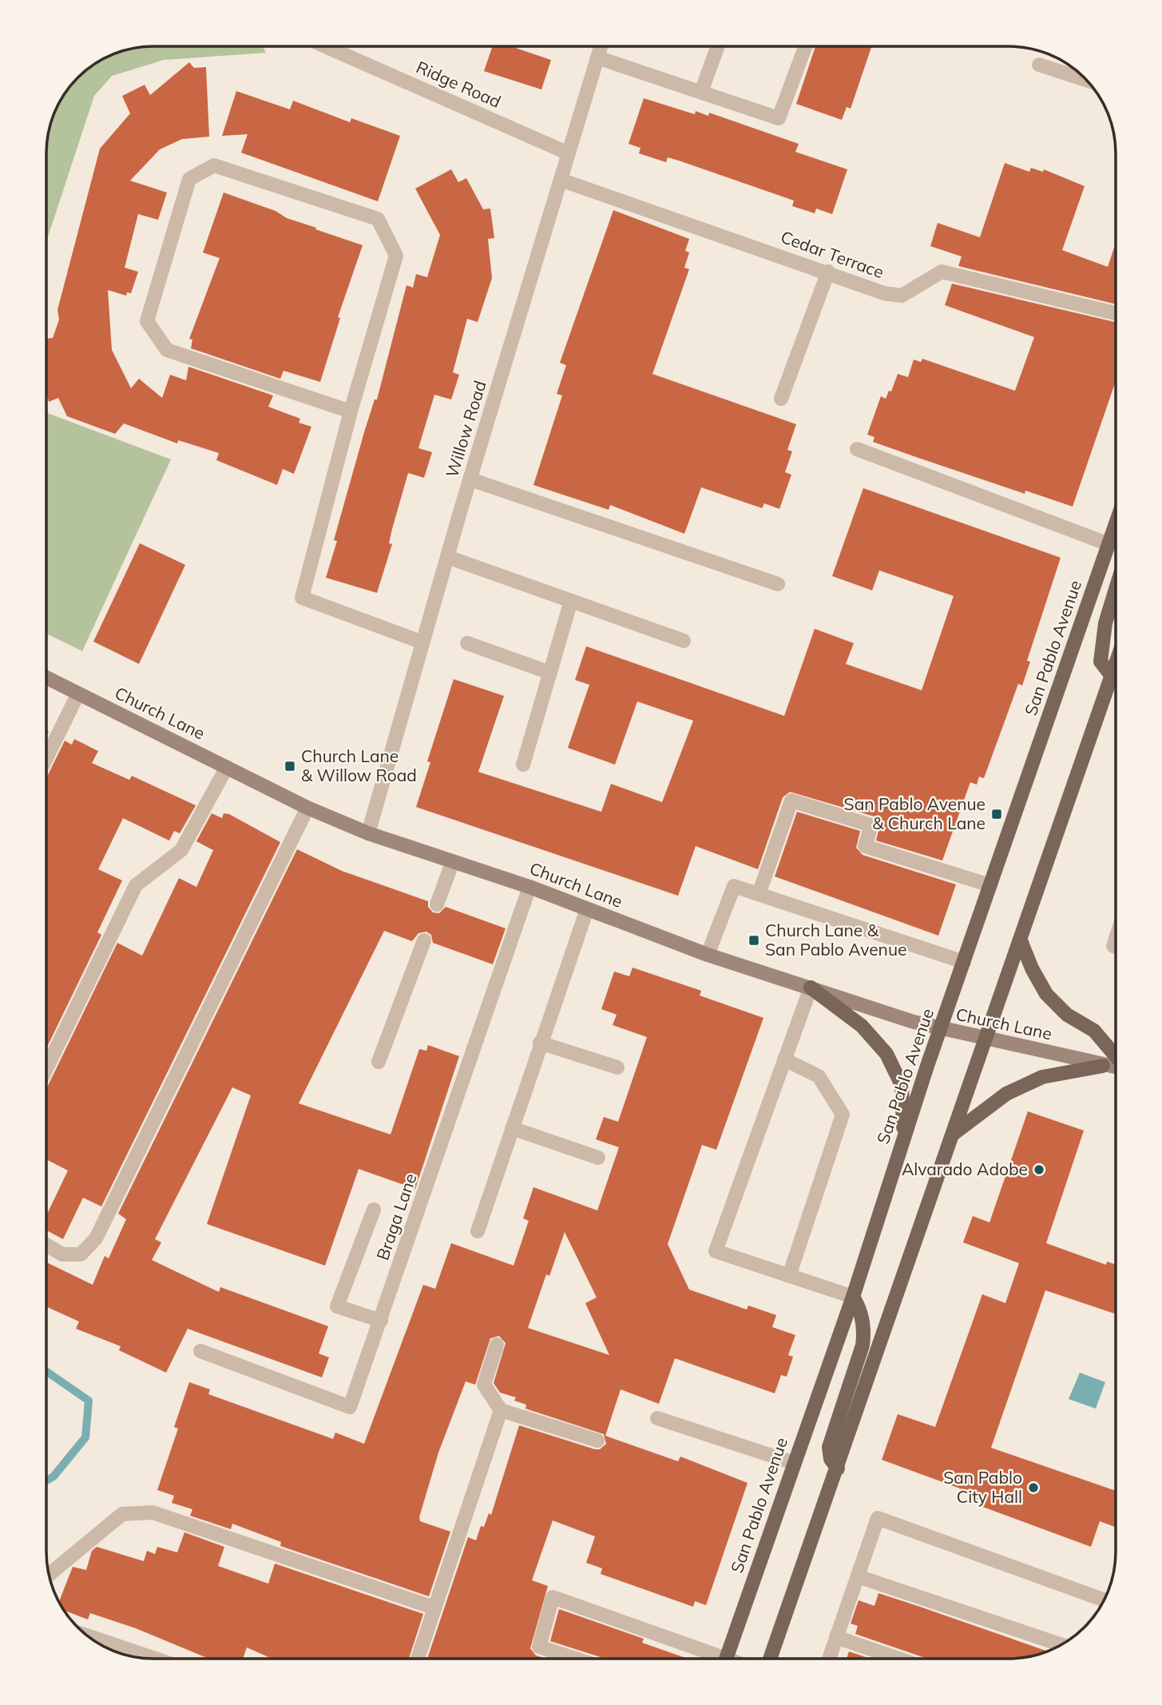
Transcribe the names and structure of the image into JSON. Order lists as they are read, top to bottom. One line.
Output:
{"streets":{"main road":["San Pablo Avenue"],"street":["Ridge Road","Cedar Terrace","Willow Road","Church Lane","Braga Lane"]},"crossings":[["Ridge Road","Willow Road"],["Cedar Terrace","Willow Road"],["Willow Road","Church Lane"],["San Pablo Avenue","Church Lane"],["Church Lane","Braga Lane"]],"places":{"transit":["Church Lane & Willow Road","San Pablo Avenue & Church Lane","Church Lane & San Pablo Avenue"],"other":["Alvarado Adobe","San Pablo City Hall"]}}
